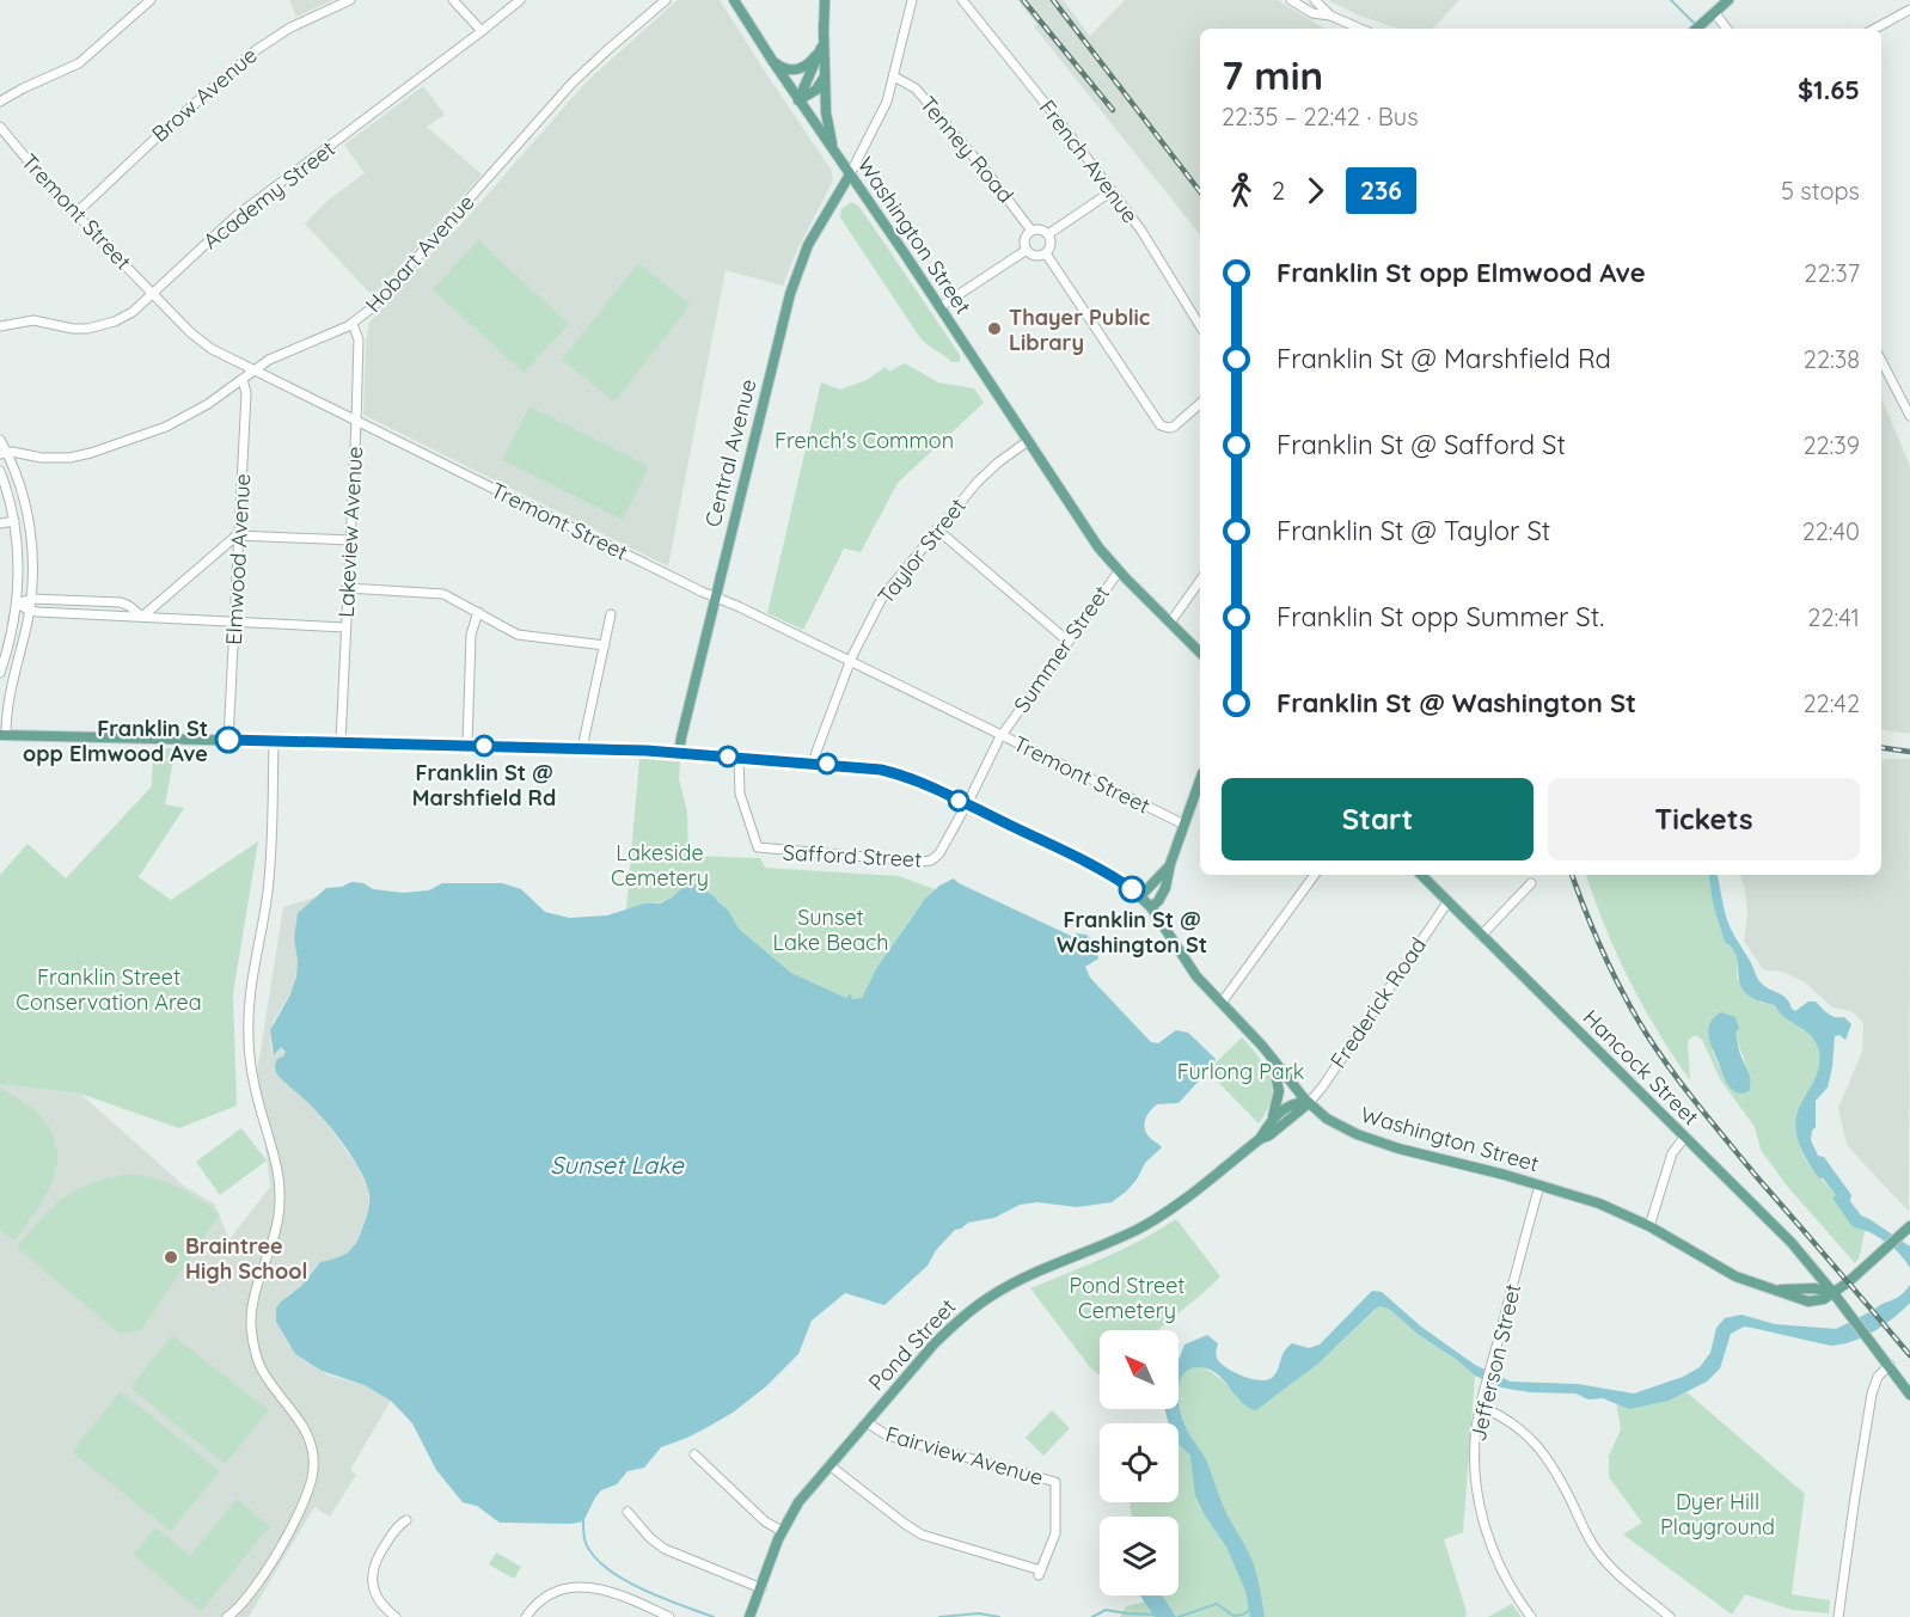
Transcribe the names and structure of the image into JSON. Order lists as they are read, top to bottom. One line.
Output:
{"streets":{"main road":["Washington Street","Central Avenue","Hancock Street","Pond Street"],"street":["Brow Avenue","Tenney Road","French Avenue","Academy Street","Tremont Street","Hobart Avenue","Lakeview Avenue","Taylor Street","Elmwood Avenue","Summer Street","Safford Street","Frederick Road","Jefferson Street","Fairview Avenue"]},"crossings":[["Brow Avenue","Tremont Street"],["Academy Street","Tremont Street"],["Tremont Street","Hobart Avenue"],["Tremont Street","Central Avenue"],["Tremont Street","Lakeview Avenue"],["Tremont Street","Taylor Street"],["Tremont Street","Summer Street"],["Washington Street","Central Avenue"],["Washington Street","Lakeview Avenue"],["Washington Street","Taylor Street"],["Washington Street","Elmwood Avenue"],["Washington Street","Summer Street"],["Washington Street","Safford Street"],["Washington Street","Frederick Road"],["Washington Street","Hancock Street"],["Washington Street","Pond Street"],["Washington Street","Jefferson Street"],["Hobart Avenue","Lakeview Avenue"],["Hobart Avenue","Elmwood Avenue"],["Summer Street","Safford Street"],["Frederick Road","Hancock Street"],["Frederick Road","Pond Street"],["Pond Street","Fairview Avenue"]],"water":["Sunset Lake"],"parks":["French's Common","Lakeside Cemetery","Sunset Lake Beach","Franklin Street Conservation Area","Furlong Park","Pond Street Cemetery","Dyer Hill Playground"],"places":["Thayer Public Library","Franklin St opp Elmwood Ave","Franklin St @ Marshfield Rd","Franklin St @ Washington St","Braintree High School"],"lines":["bus line 236"],"north":"top left","page":{"heading":["7 min","22:35 – 22:42 · Bus","$1.65"],"legs":["2","236","5 stops"],"list":[{"name":"Franklin St opp Elmwood Ave","value":"22:37"},{"name":"Franklin St @ Marshfield Rd","value":"22:38"},{"name":"Franklin St @ Safford St","value":"22:39"},{"name":"Franklin St @ Taylor St","value":"22:40"},{"name":"Franklin St opp Summer St.","value":"22:41"},{"name":"Franklin St @ Washington St","value":"22:42"}],"buttons":["Start","Tickets"]}}
